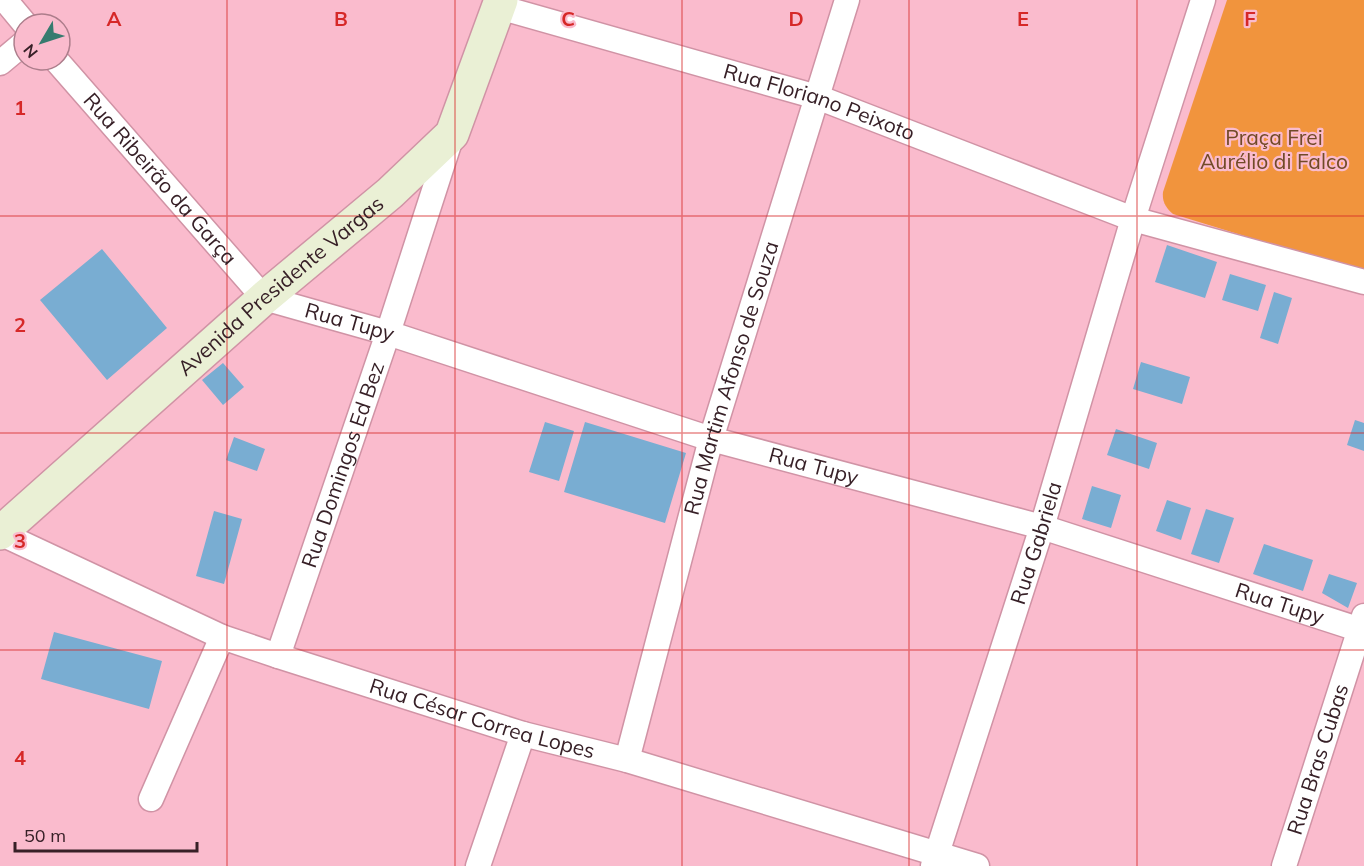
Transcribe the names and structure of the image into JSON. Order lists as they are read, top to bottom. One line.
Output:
{"streets":{"main road":["Avenida Presidente Vargas"],"street":["Rua Floriano Peixoto","Rua Ribeirão da Garça","Rua Tupy","Rua Martim Afonso de Souza","Rua Domingos Ed Bez","Rua Gabriela","Rua César Correa Lopes","Rua Bras Cubas"]},"crossings":[["Rua Floriano Peixoto","Avenida Presidente Vargas"],["Rua Floriano Peixoto","Rua Martim Afonso de Souza"],["Rua Floriano Peixoto","Rua Gabriela"],["Rua Ribeirão da Garça","Avenida Presidente Vargas"],["Rua Ribeirão da Garça","Rua Tupy"],["Avenida Presidente Vargas","Rua Tupy"],["Avenida Presidente Vargas","Rua Domingos Ed Bez"],["Avenida Presidente Vargas","Rua César Correa Lopes"],["Rua Tupy","Rua Martim Afonso de Souza"],["Rua Tupy","Rua Domingos Ed Bez"],["Rua Tupy","Rua Gabriela"],["Rua Tupy","Rua Bras Cubas"],["Rua Martim Afonso de Souza","Rua César Correa Lopes"],["Rua Domingos Ed Bez","Rua César Correa Lopes"],["Rua Gabriela","Rua César Correa Lopes"]],"parks":["Praça Frei Aurélio di Falco"],"scale_bar":"50 m","north":"bottom left","grid":{"columns":["A","B","C","D","E","F"],"rows":["1","2","3","4"]}}
